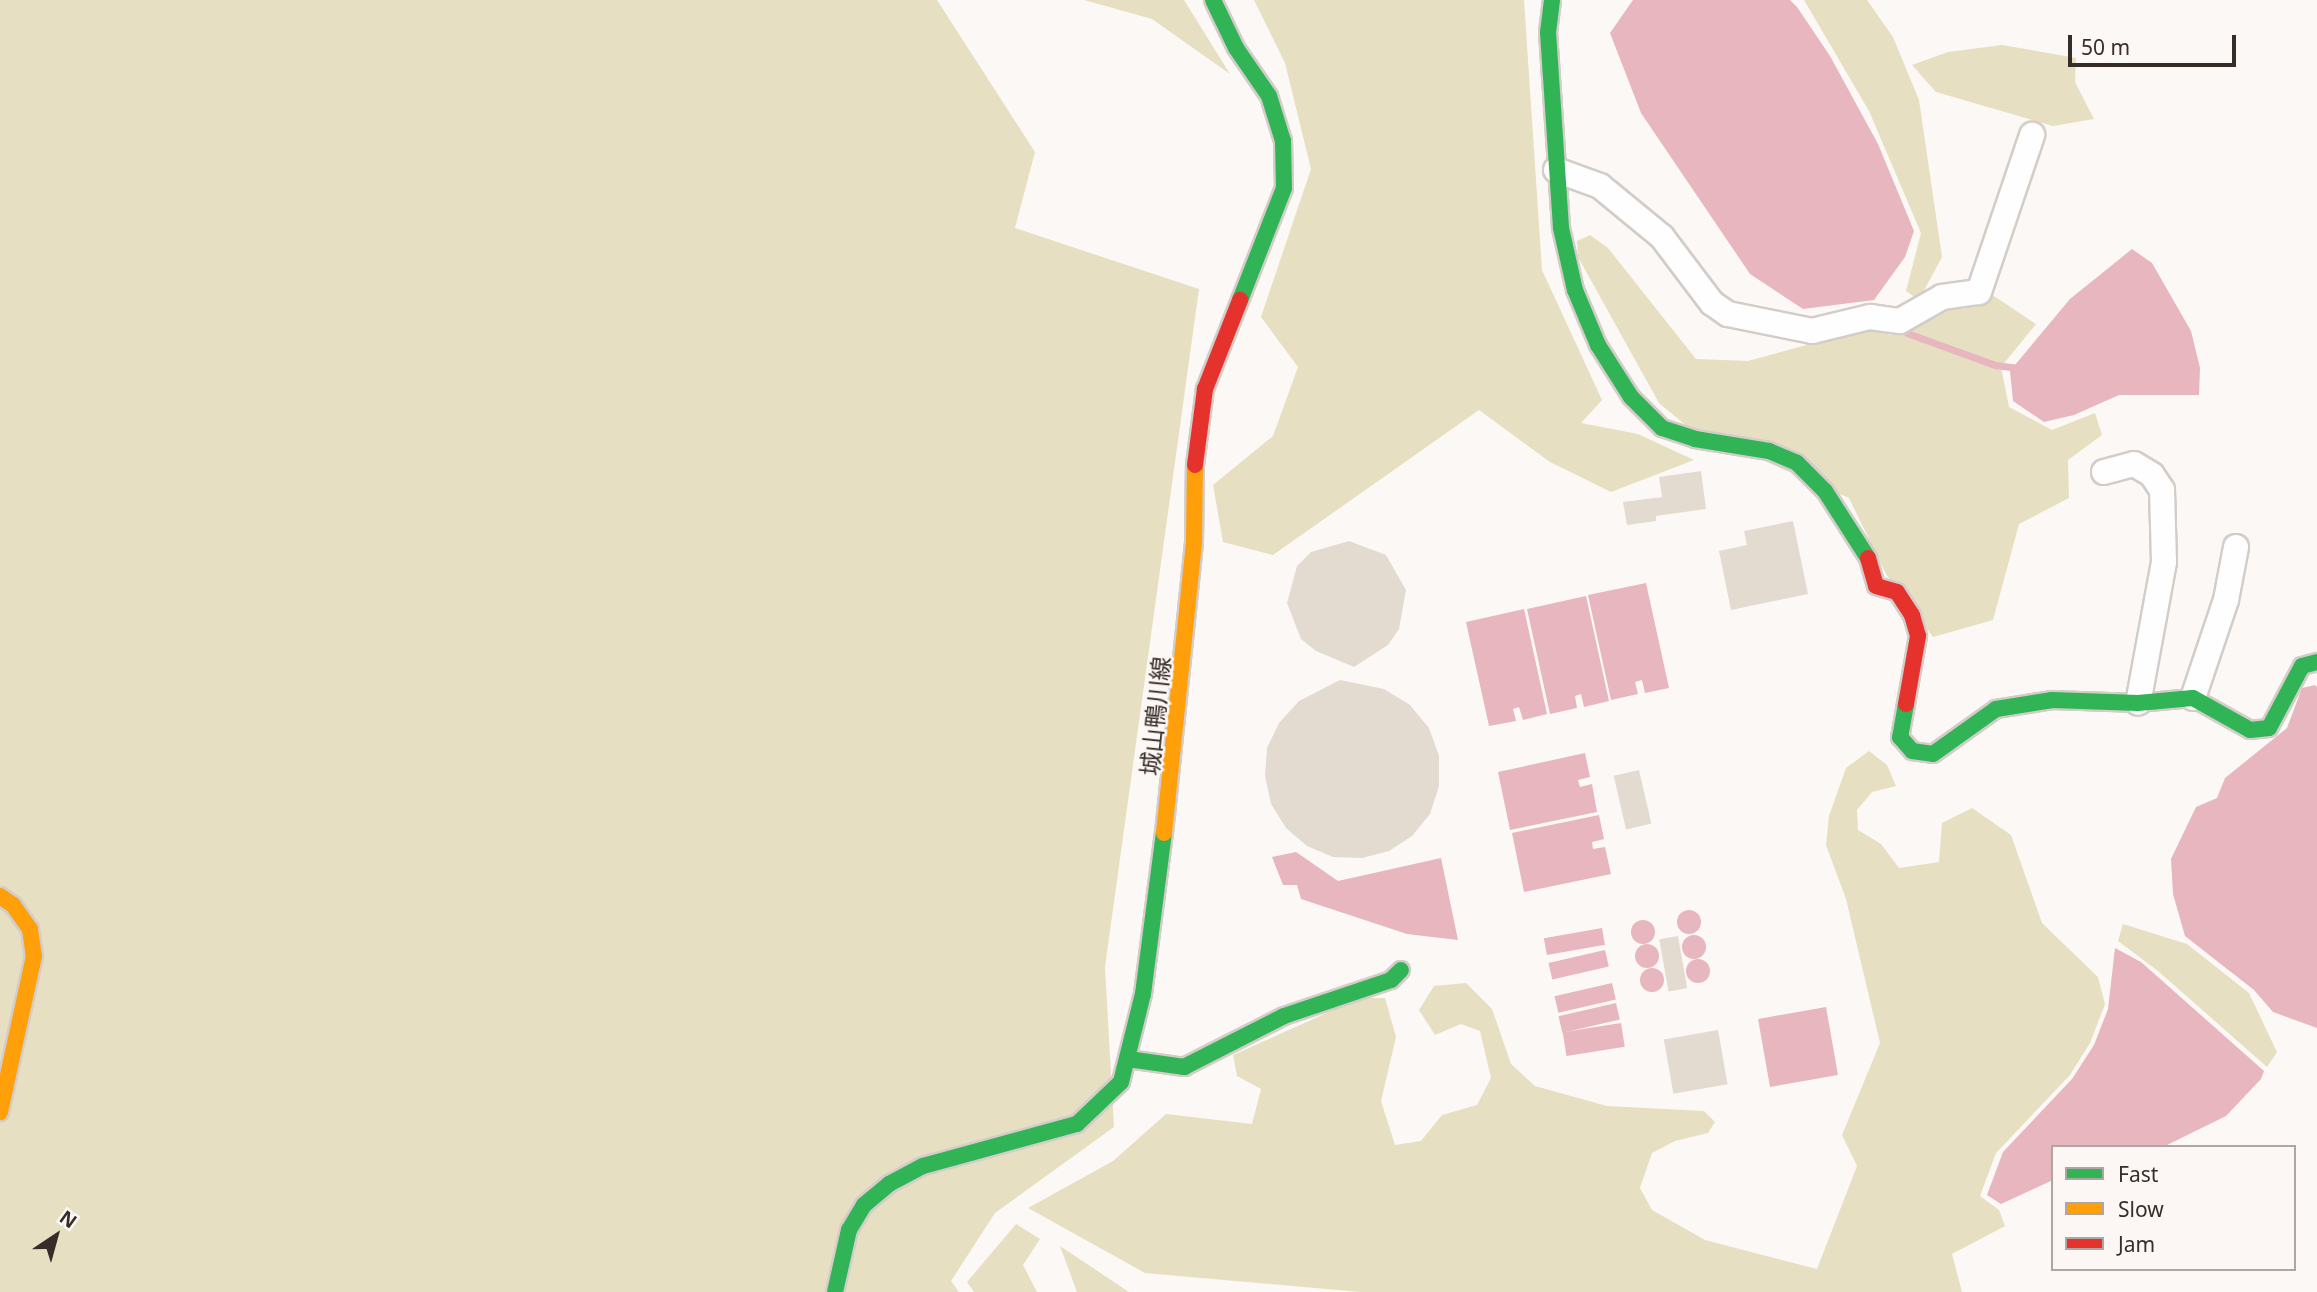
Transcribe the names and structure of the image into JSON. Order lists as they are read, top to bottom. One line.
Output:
{"streets":{"main road":["城山鴨川線"]},"legend":["Fast","Slow","Jam"],"scale_bar":"50 m","north":"top right"}
